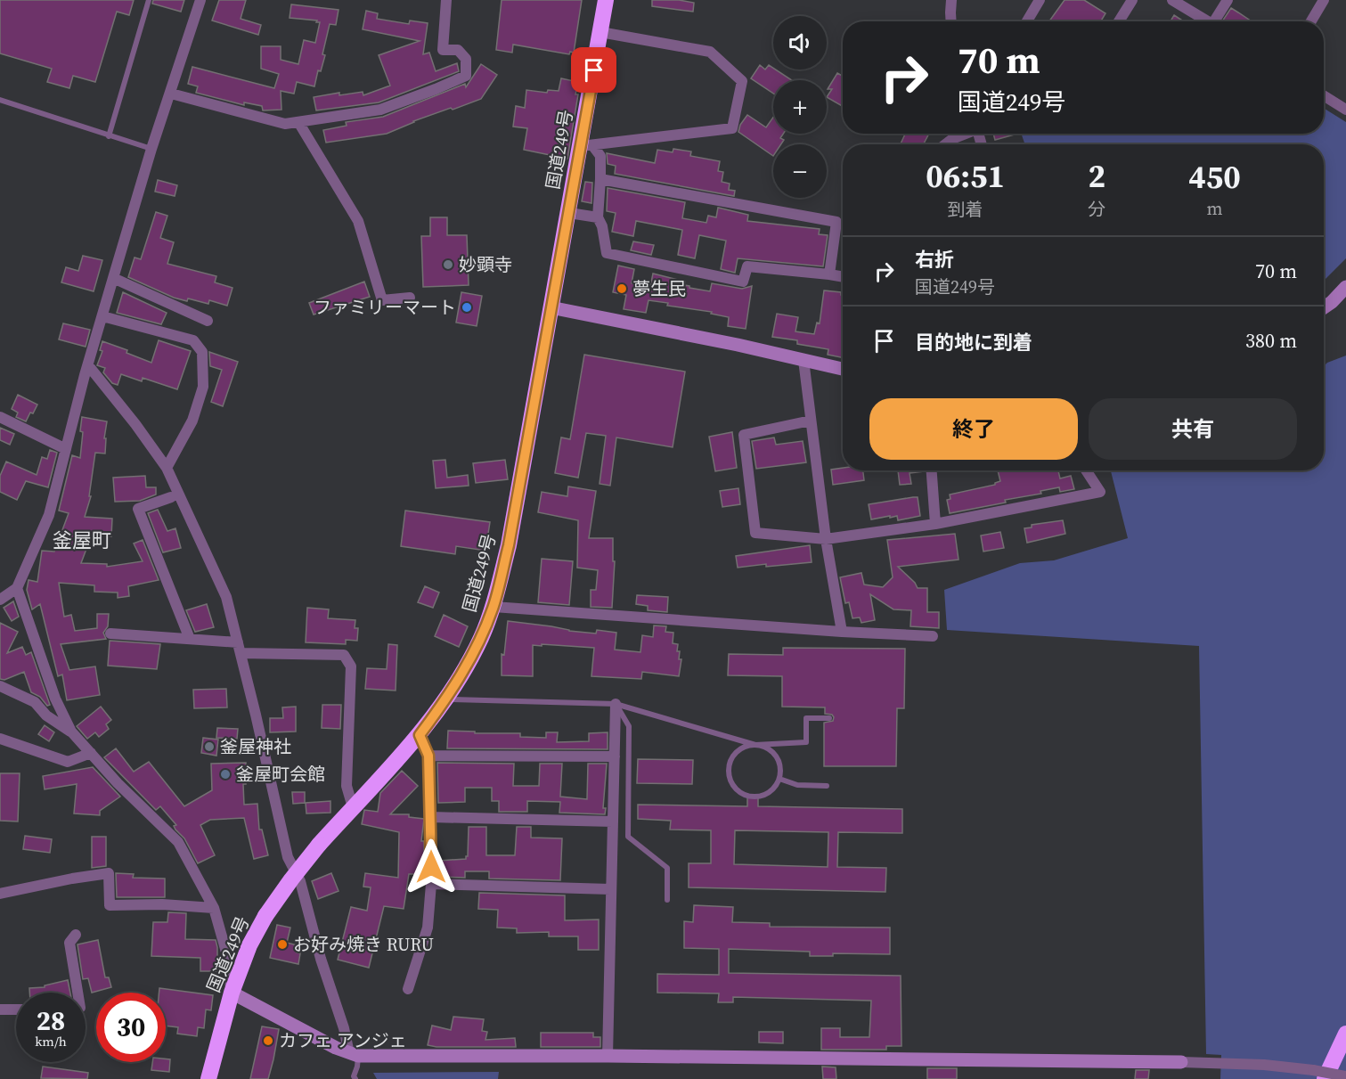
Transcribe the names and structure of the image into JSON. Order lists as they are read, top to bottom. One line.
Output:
{"streets":{"highway":["国道249号"]},"districts":["釜屋町"],"places":["妙顕寺","夢生民","ファミリーマート","釜屋神社","釜屋町会館","お好み焼き RURU","カフェ アンジェ"],"page":{"map_buttons":["+","−"],"turn":["70 m","国道249号"],"eta":["06:51","到着","2","分","450","m"],"list":[{"name":"右折","note":"国道249号","value":"70 m"},{"name":"目的地に到着","value":"380 m"}],"buttons":["終了","共有"],"speed":"28 km/h","limit":"30"}}
